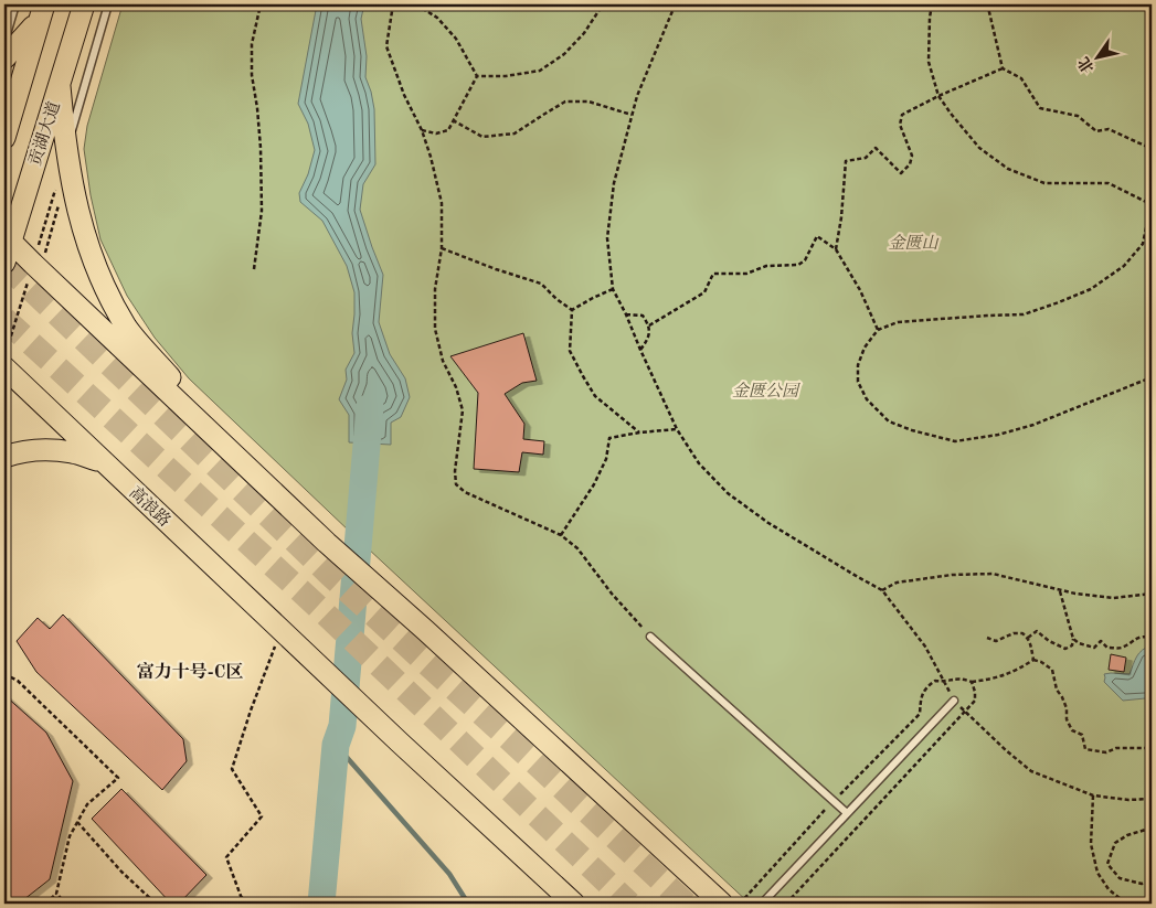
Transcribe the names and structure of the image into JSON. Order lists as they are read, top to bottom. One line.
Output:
{"streets":{"main road":["贡湖大道","高浪路"]},"districts":["富力十号-C区"],"parks":["金匮山","金匮公园"],"north":"bottom left"}
